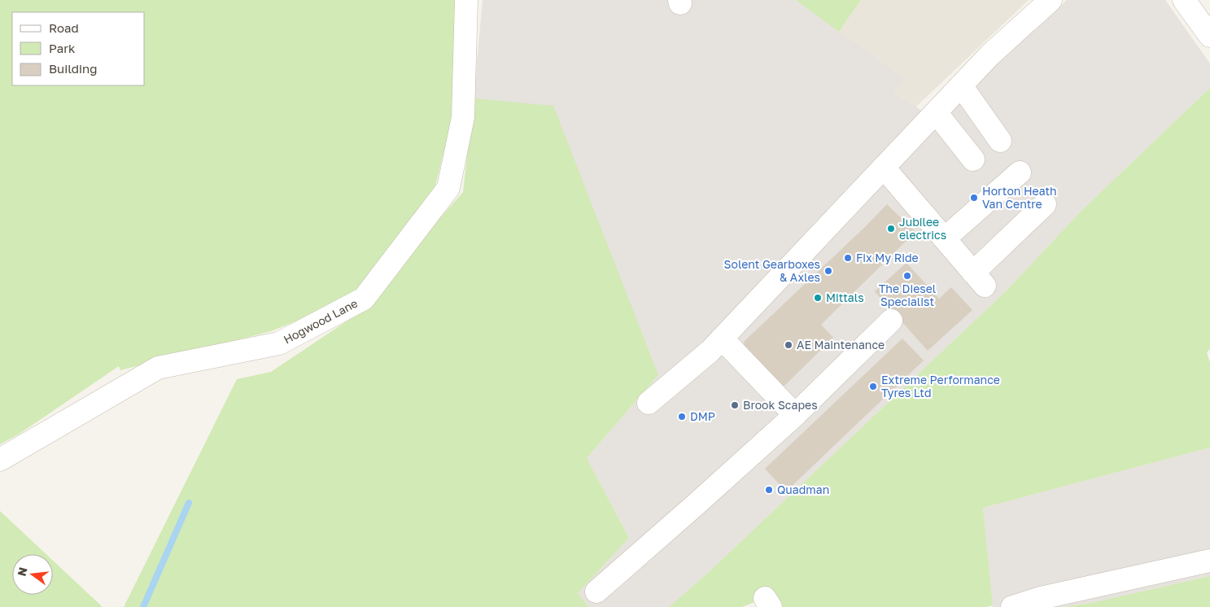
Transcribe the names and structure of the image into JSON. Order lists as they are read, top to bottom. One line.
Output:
{"streets":{"street":["Hogwood Lane"]},"places":["Horton Heath Van Centre","Jubilee electrics","Fix My Ride","Solent Gearboxes & Axles","The Diesel Specialist","Mittals","AE Maintenance","Extreme Performance Tyres Ltd","Brook Scapes","DMP","Quadman"],"legend":["Road","Park","Building"],"north":"left"}
